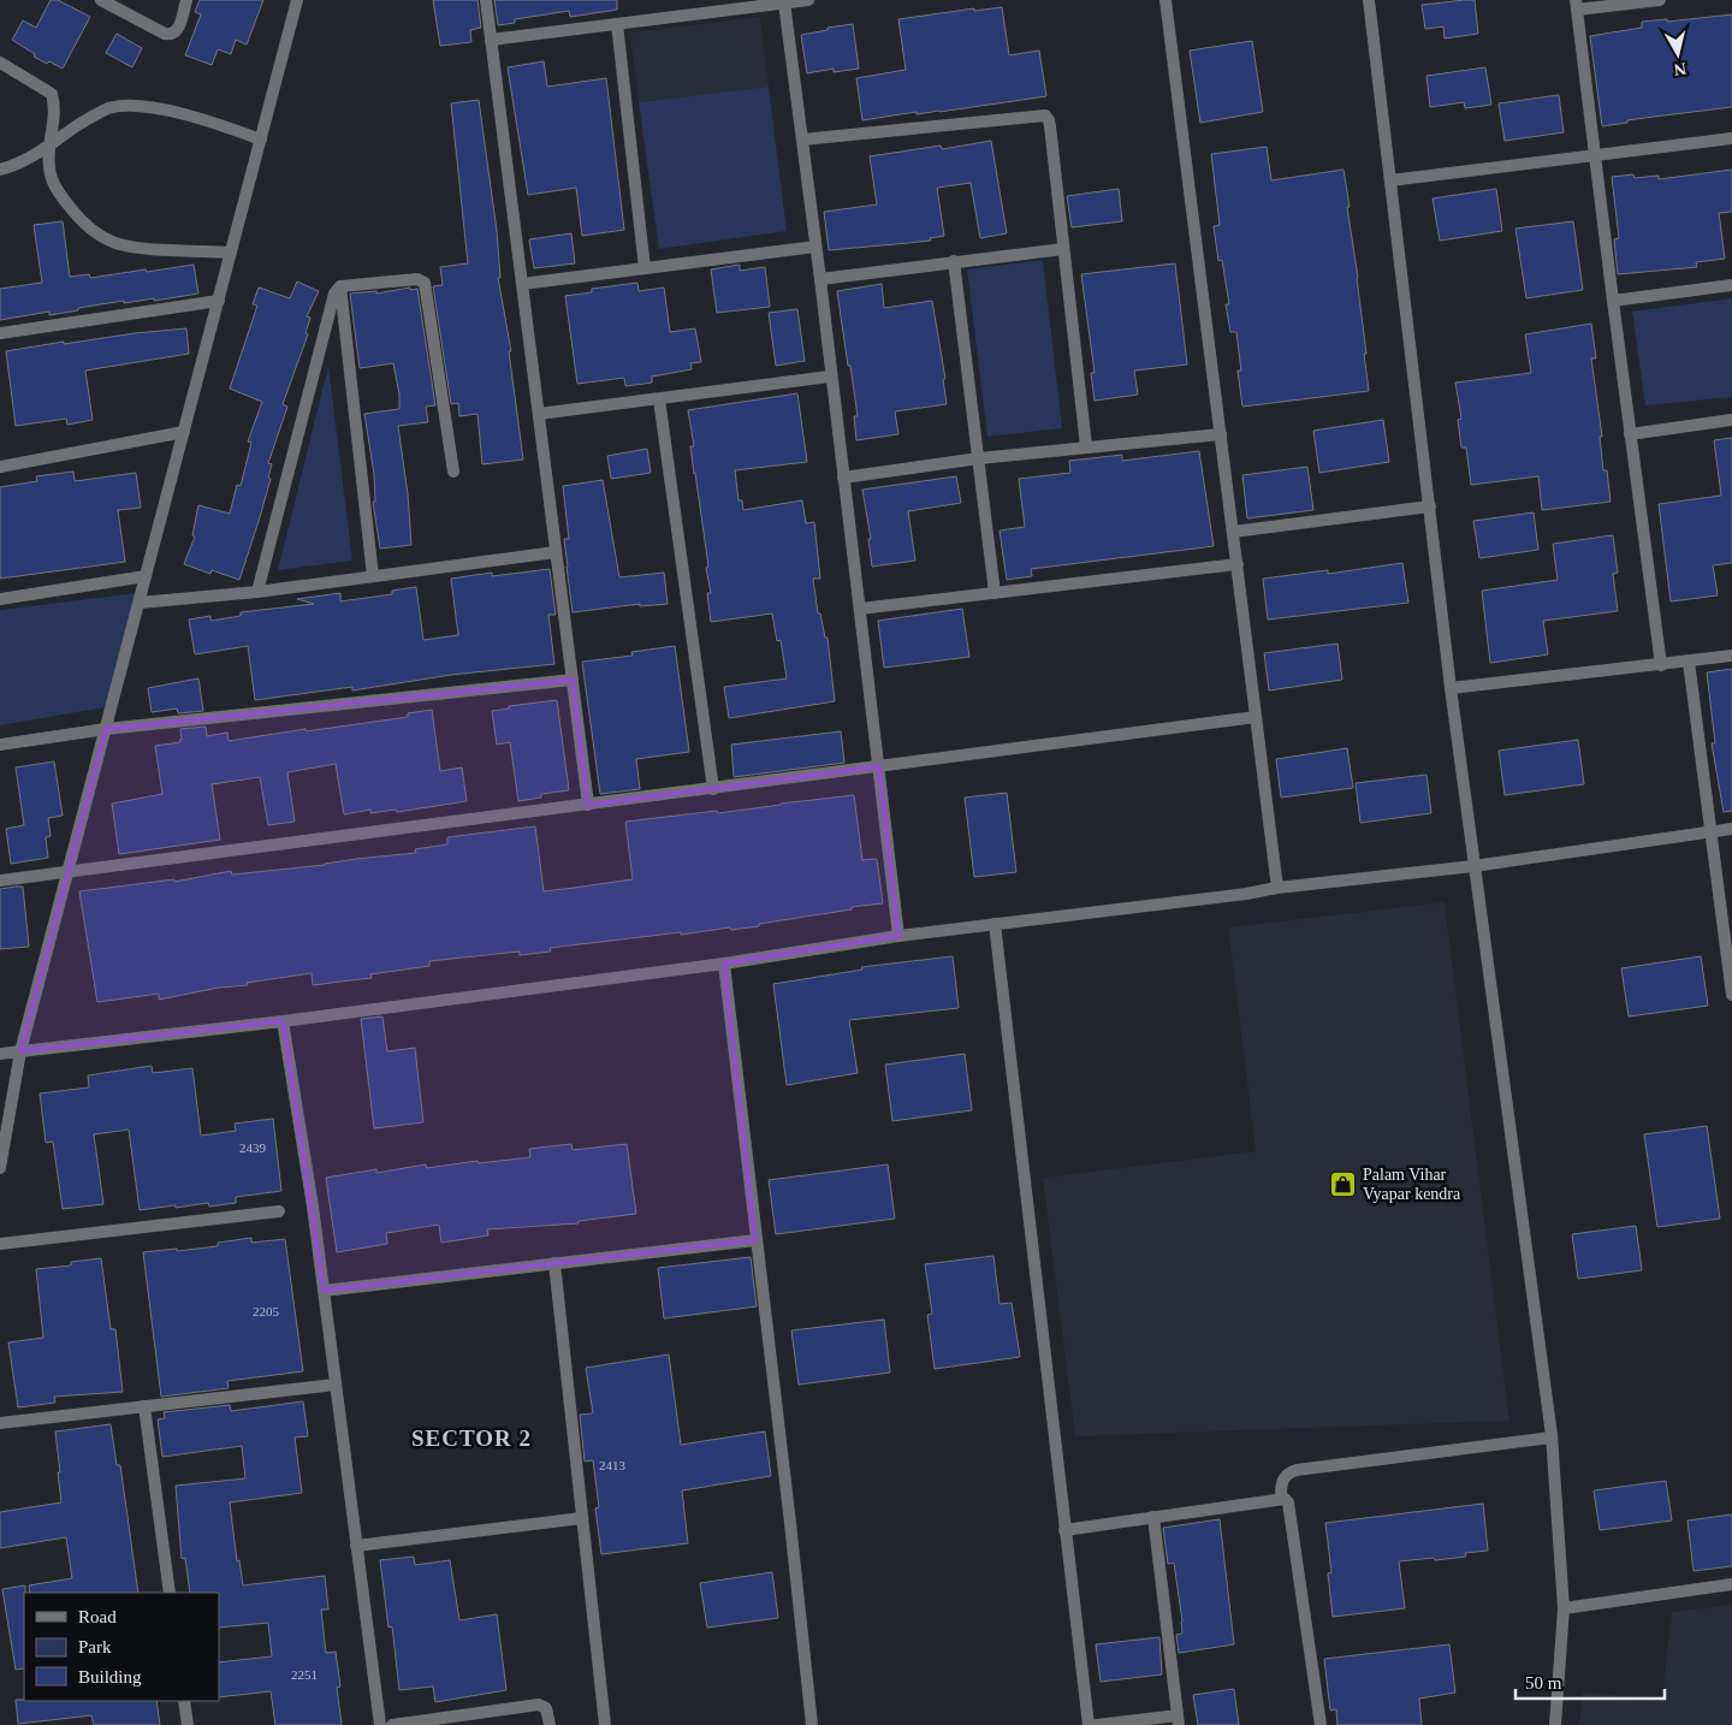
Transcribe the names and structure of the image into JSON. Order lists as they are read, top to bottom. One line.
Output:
{"districts":["SECTOR 2"],"places":{"shop":["Palam Vihar Vyapar kendra"]},"house_numbers":["2439","2205","2413","2251"],"legend":["Road","Park","Building"],"scale_bar":"50 m","north":"bottom"}
